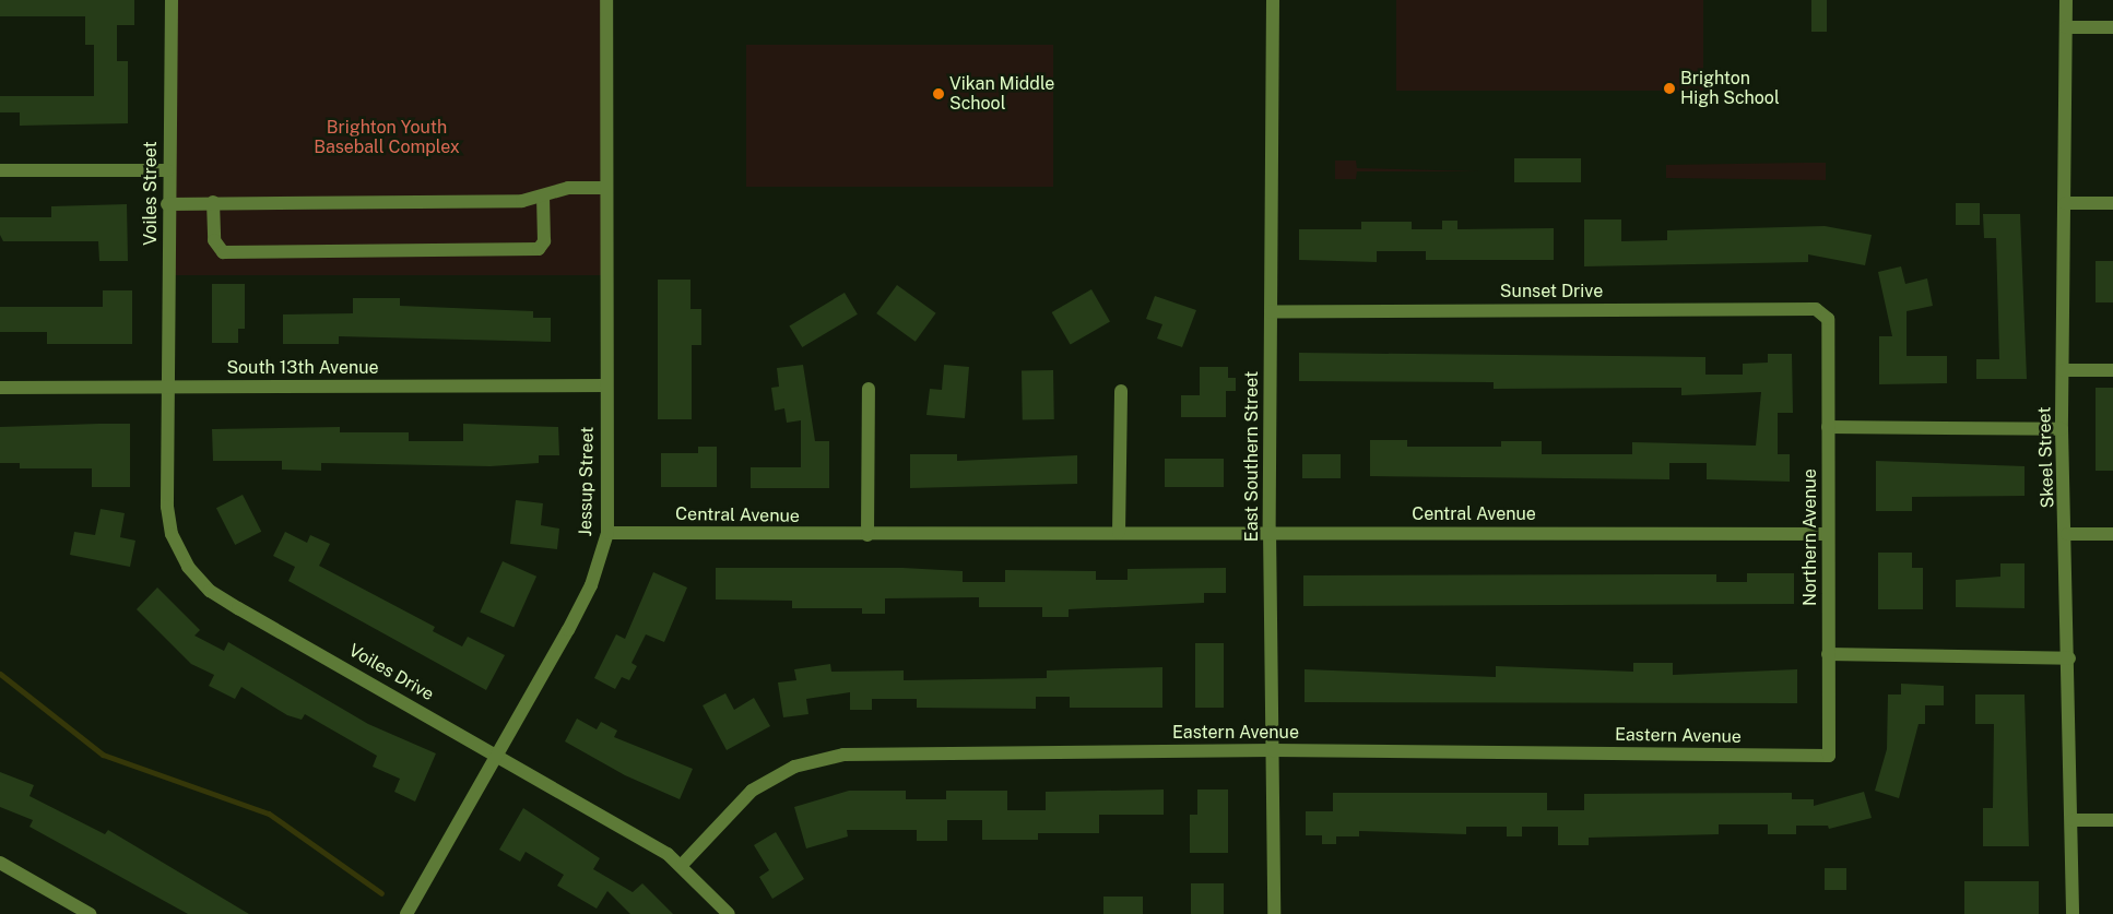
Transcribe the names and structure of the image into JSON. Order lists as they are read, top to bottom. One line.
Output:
{"streets":{"street":["Voiles Street","Sunset Drive","South 13th Avenue","East Southern Street","Skeel Street","Jessup Street","Central Avenue","Northern Avenue","Voiles Drive","Eastern Avenue"]},"crossings":[["Voiles Street","South 13th Avenue"],["Voiles Street","Voiles Drive"],["Sunset Drive","East Southern Street"],["Sunset Drive","Northern Avenue"],["South 13th Avenue","Jessup Street"],["South 13th Avenue","Voiles Drive"],["East Southern Street","Central Avenue"],["East Southern Street","Eastern Avenue"],["Jessup Street","Central Avenue"],["Jessup Street","Voiles Drive"],["Central Avenue","Northern Avenue"],["Northern Avenue","Eastern Avenue"],["Voiles Drive","Eastern Avenue"]],"parks":["Brighton Youth Baseball Complex"],"places":["Brighton High School","Vikan Middle School"]}
